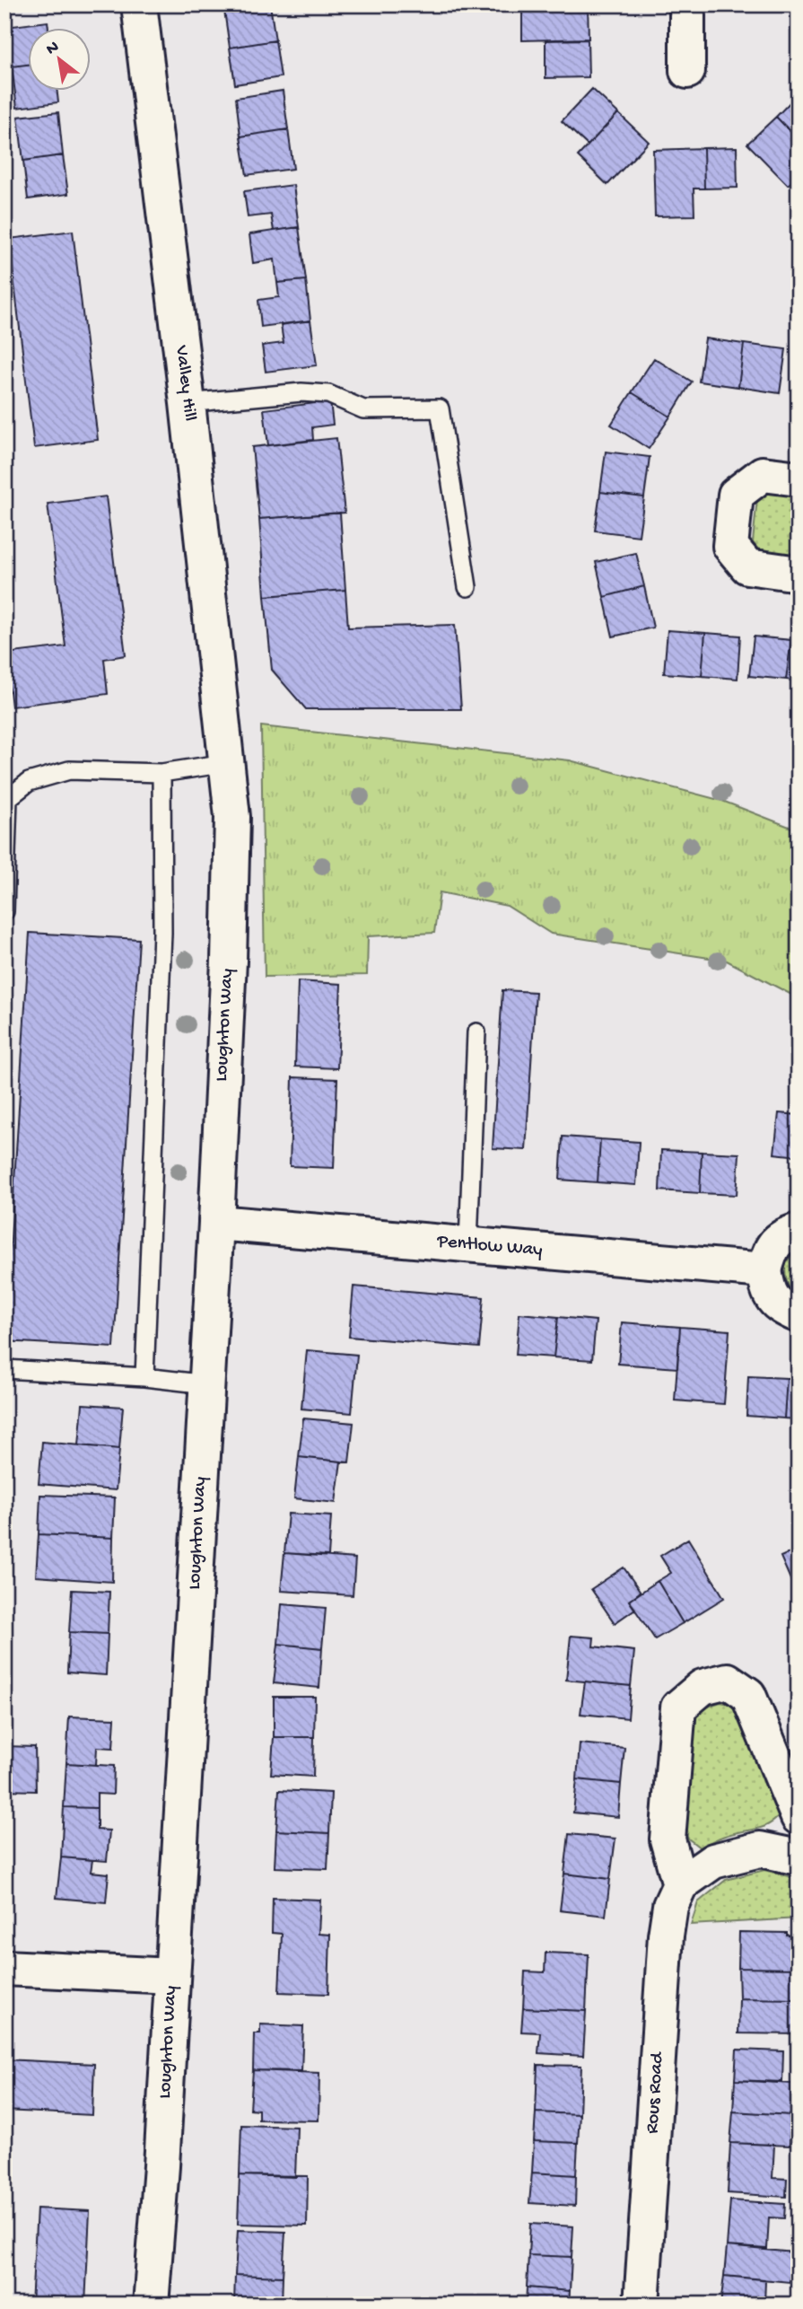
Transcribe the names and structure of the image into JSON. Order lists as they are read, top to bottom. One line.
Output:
{"streets":{"street":["Valley Hill","Loughton Way","Pentlow Way","Rous Road"]},"crossings":[["Valley Hill","Loughton Way"],["Loughton Way","Pentlow Way"]],"north":"top left"}
